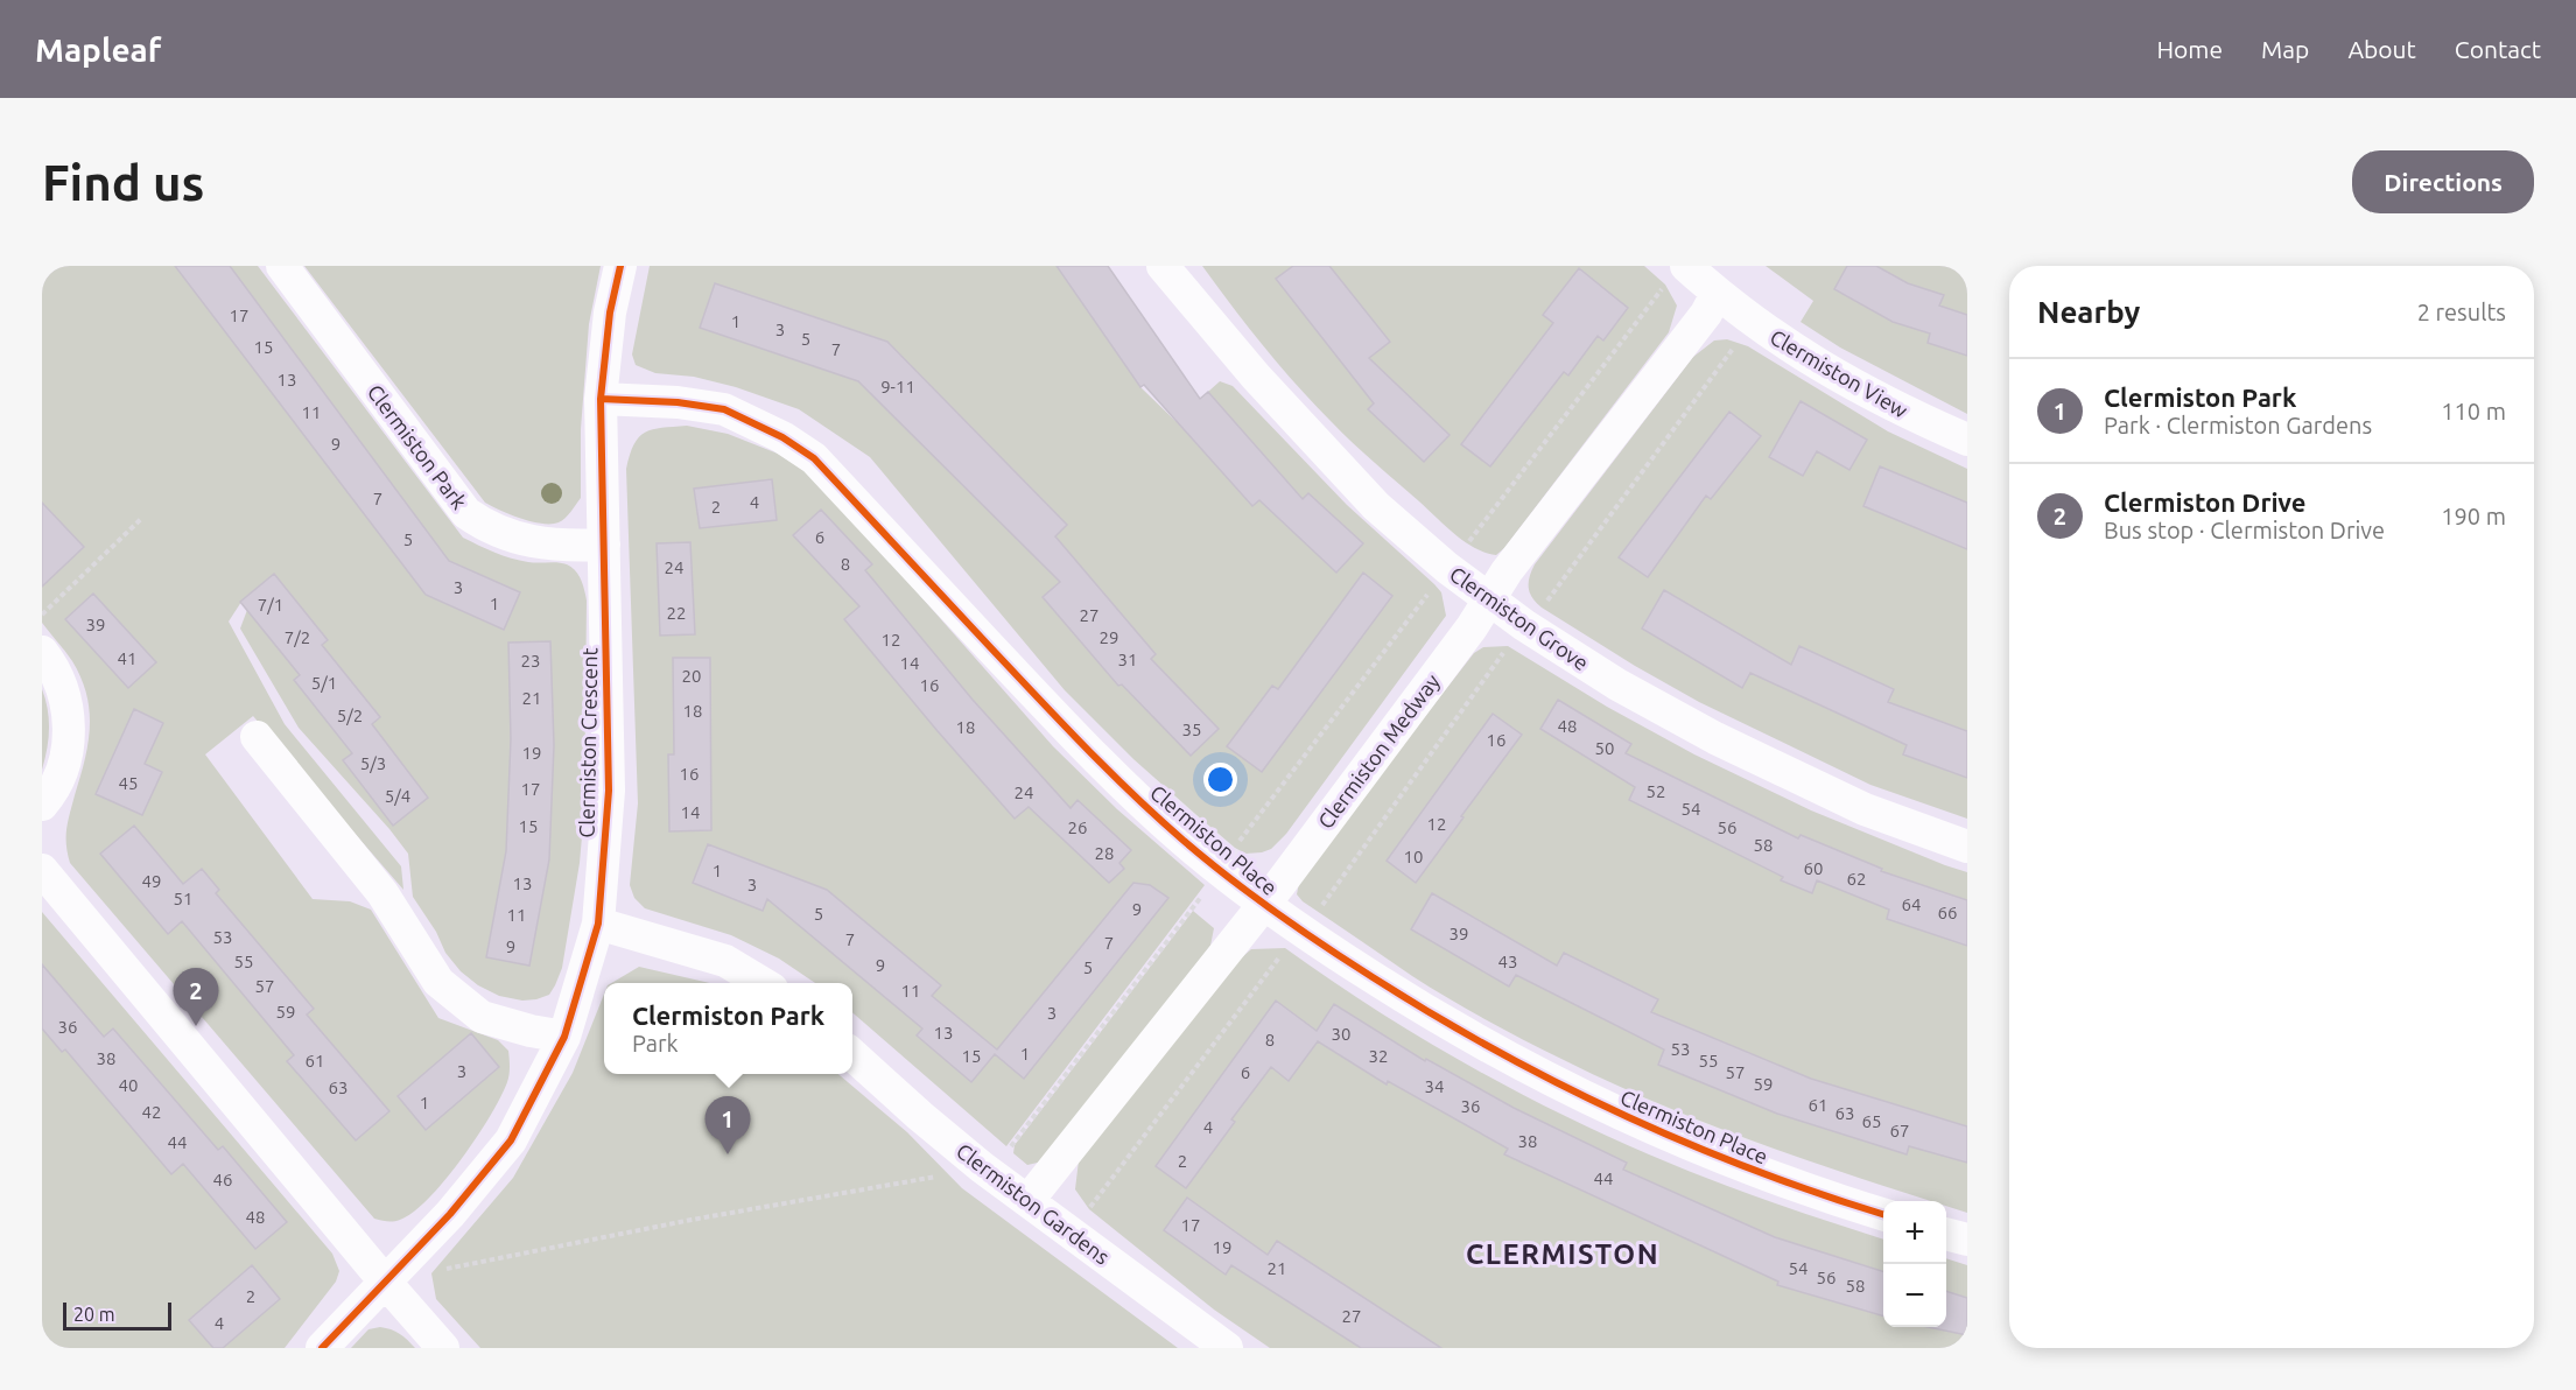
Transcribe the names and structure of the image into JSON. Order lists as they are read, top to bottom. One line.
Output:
{"streets":{"street":["Clermiston View","Clermiston Park","Clermiston Grove","Clermiston Crescent","Clermiston Medway","Clermiston Place","Clermiston Gardens"]},"crossings":[["Clermiston View","Clermiston Medway"],["Clermiston Park","Clermiston Crescent"],["Clermiston Grove","Clermiston Medway"],["Clermiston Crescent","Clermiston Place"],["Clermiston Medway","Clermiston Place"],["Clermiston Medway","Clermiston Gardens"]],"districts":["CLERMISTON"],"house_numbers":["17","1","3","5","15","7","13","9-11","11","9","7","4","2","6","5","8","24","3","1","7/1","22","27","39","7/2","29","12","41","31","23","14","20","5/1","16","21","18","5/2","48","18","35","16","50","19","5/3","16","45","17","52","24","5/4","54","14","12","15","26","56","58","28","10","60","1","62","49","13","3","51","64","9","66","5","11","39","53","7","7","9","55","43","9","5","57","11","59","3","36","13","30","8","53","1","15","32","38","61","55","3","6","57","59","40","34","63","1","61","36","42","63","65","4","67","38","44","2","44","46","48","17","19","21","54","56","58","2","27","4"],"scale_bar":"20 m","page":{"header":"Mapleaf","nav":["Home","Map","About","Contact"],"buttons":"Directions","title":"Find us","heading":["Nearby","2 results"],"list":[{"mark":"1","name":"Clermiston Park","note":"Park · Clermiston Gardens","value":"110 m"},{"mark":"2","name":"Clermiston Drive","note":"Bus stop · Clermiston Drive","value":"190 m"}],"pins":["2","1"],"popup":["Clermiston Park","Park"],"map_buttons":["+","−"],"scale":"20 m"}}
